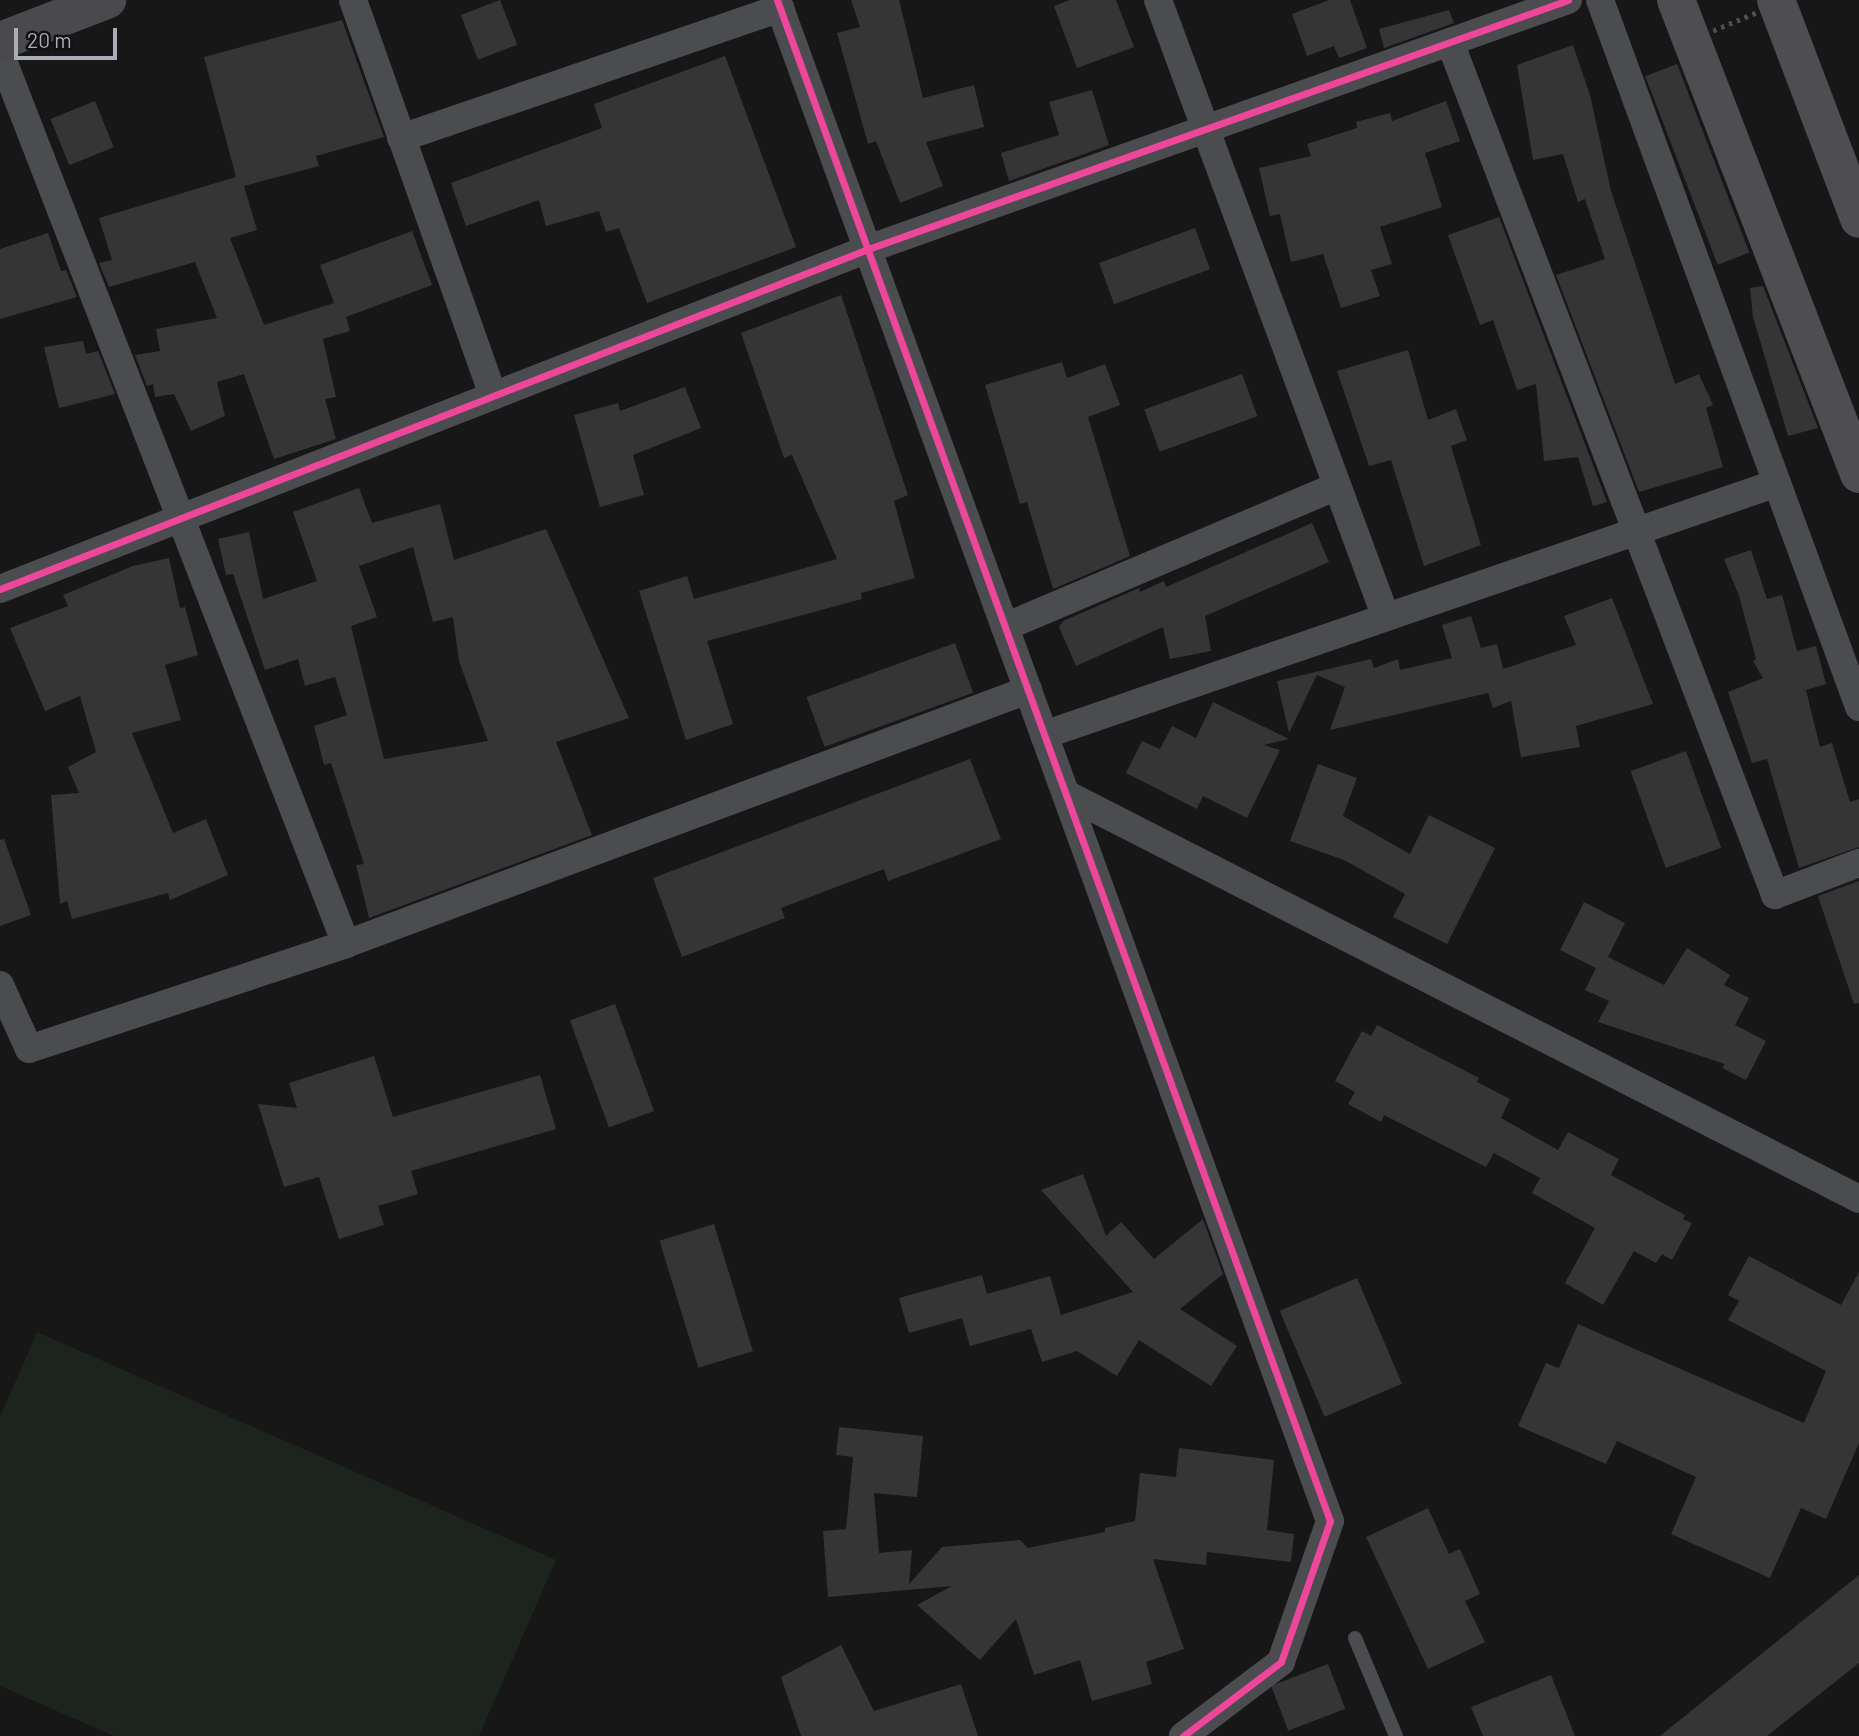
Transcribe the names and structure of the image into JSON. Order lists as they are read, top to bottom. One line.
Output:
{"scale_bar":"20 m"}
